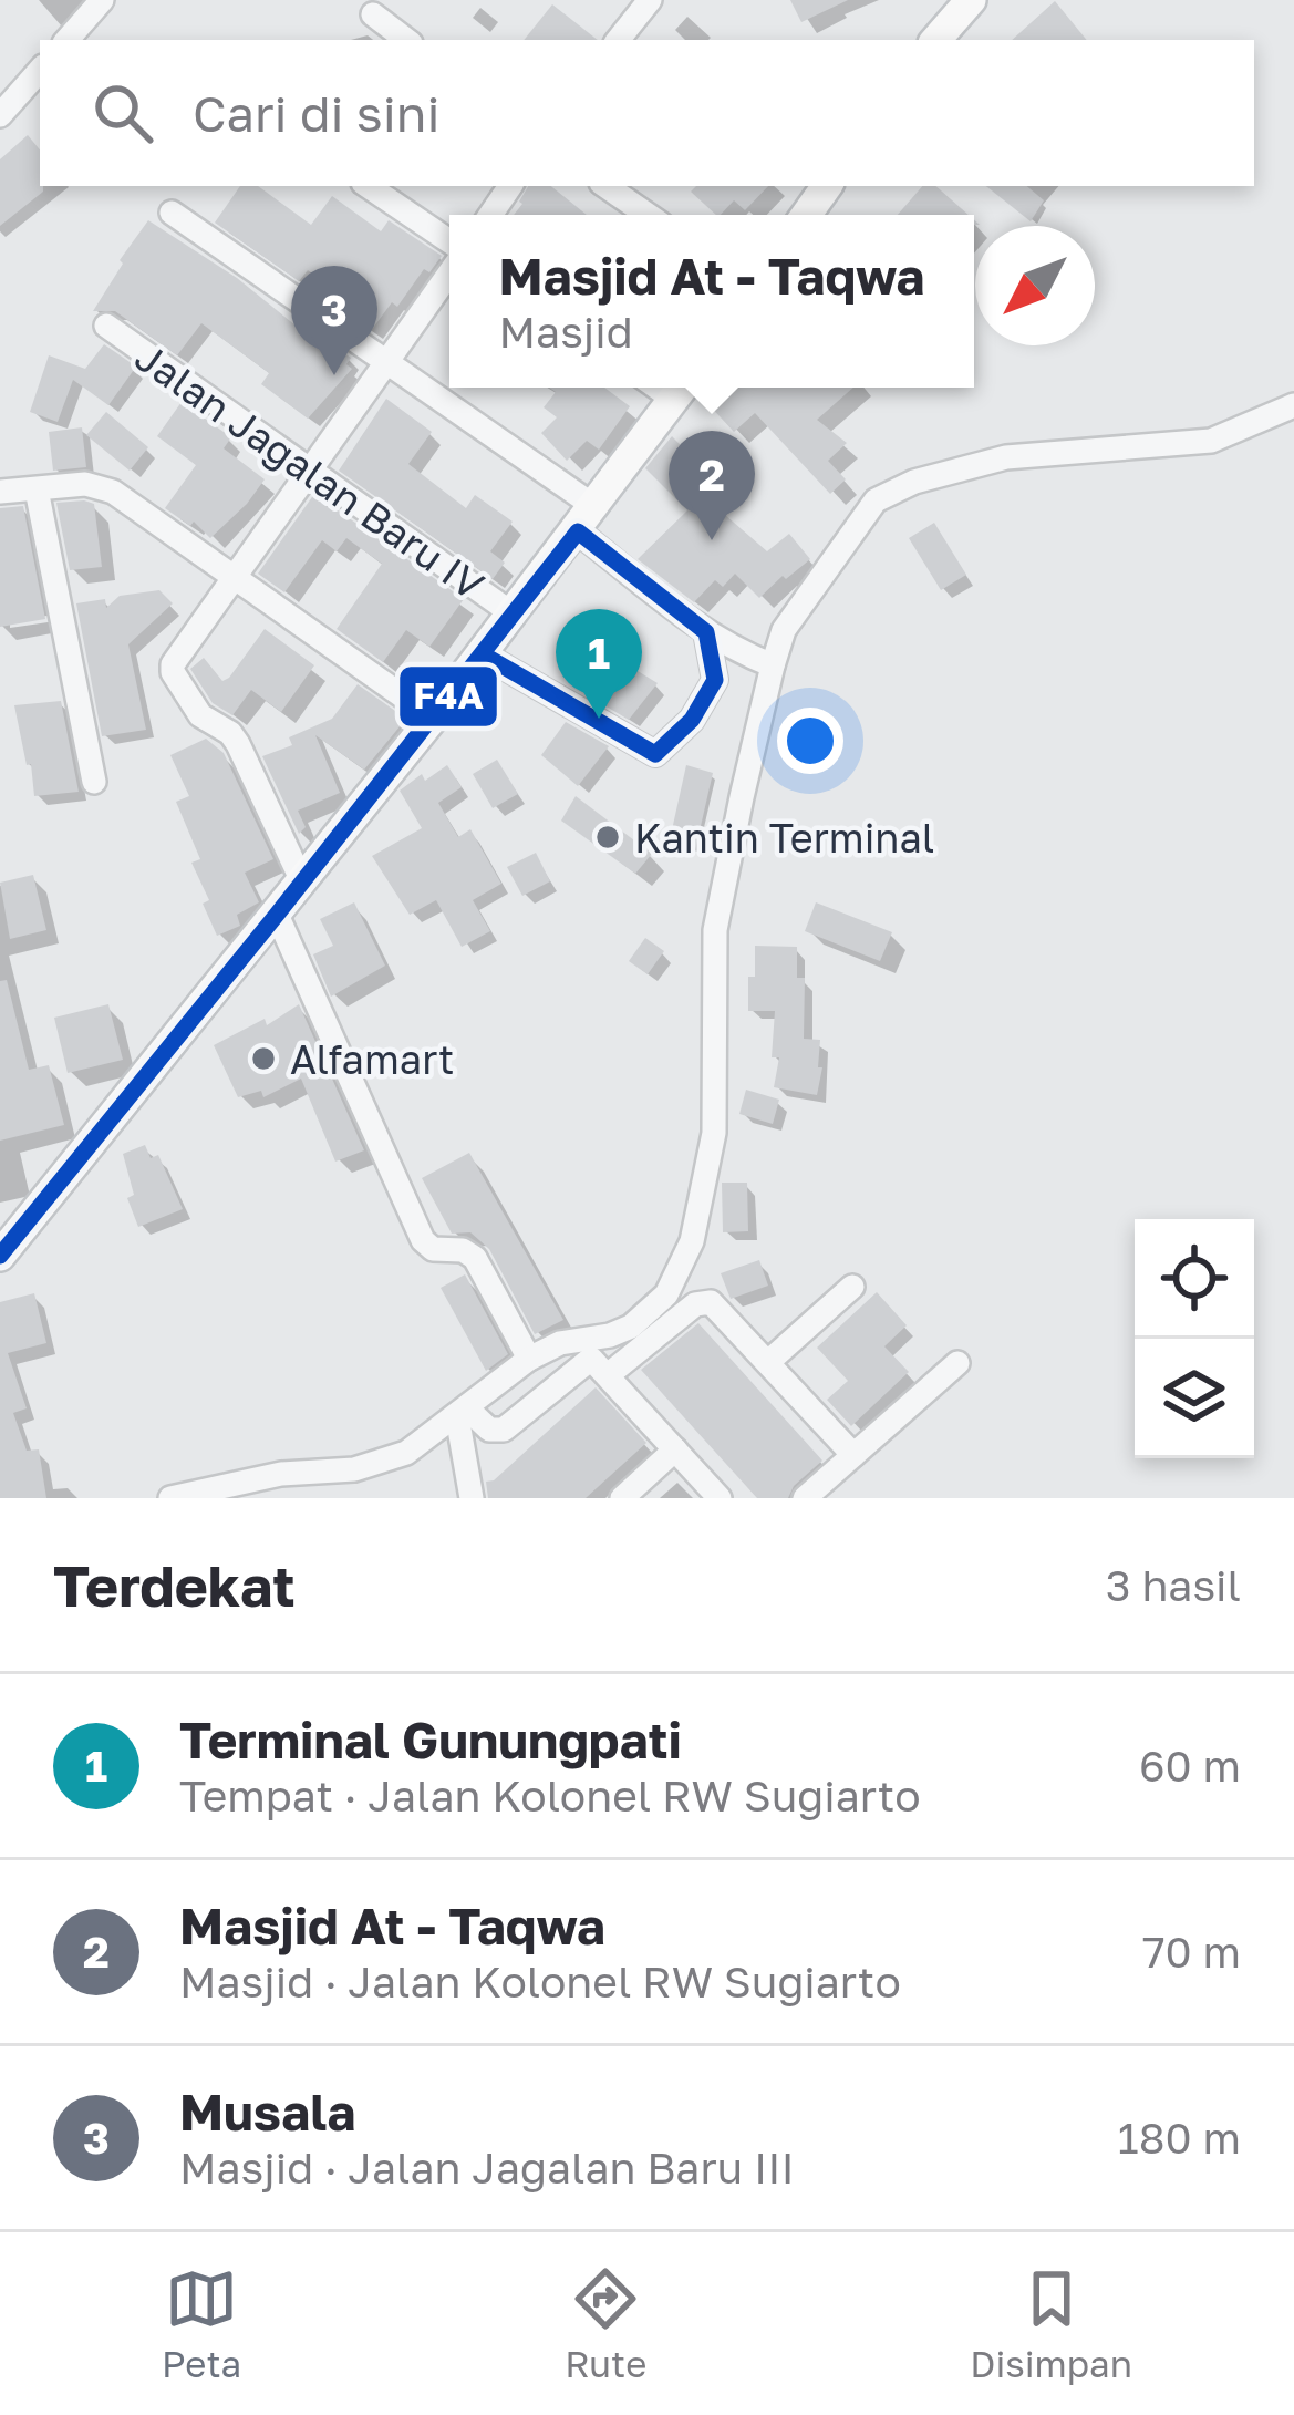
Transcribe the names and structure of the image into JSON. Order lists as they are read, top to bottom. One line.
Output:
{"streets":{"street":["Jalan Jagalan Baru IV"]},"places":["Kantin Terminal","Alfamart"],"lines":["transit line F4A"],"north":"bottom left","page":{"search":"Cari di sini","popup":["Masjid At - Taqwa","Masjid"],"pins":["3","2","1"],"heading":["Terdekat","3 hasil"],"list":[{"mark":"1","name":"Terminal Gunungpati","note":"Tempat · Jalan Kolonel RW Sugiarto","value":"60 m"},{"mark":"2","name":"Masjid At - Taqwa","note":"Masjid · Jalan Kolonel RW Sugiarto","value":"70 m"},{"mark":"3","name":"Musala","note":"Masjid · Jalan Jagalan Baru III","value":"180 m"}],"nav":["Peta","Rute","Disimpan"]}}
